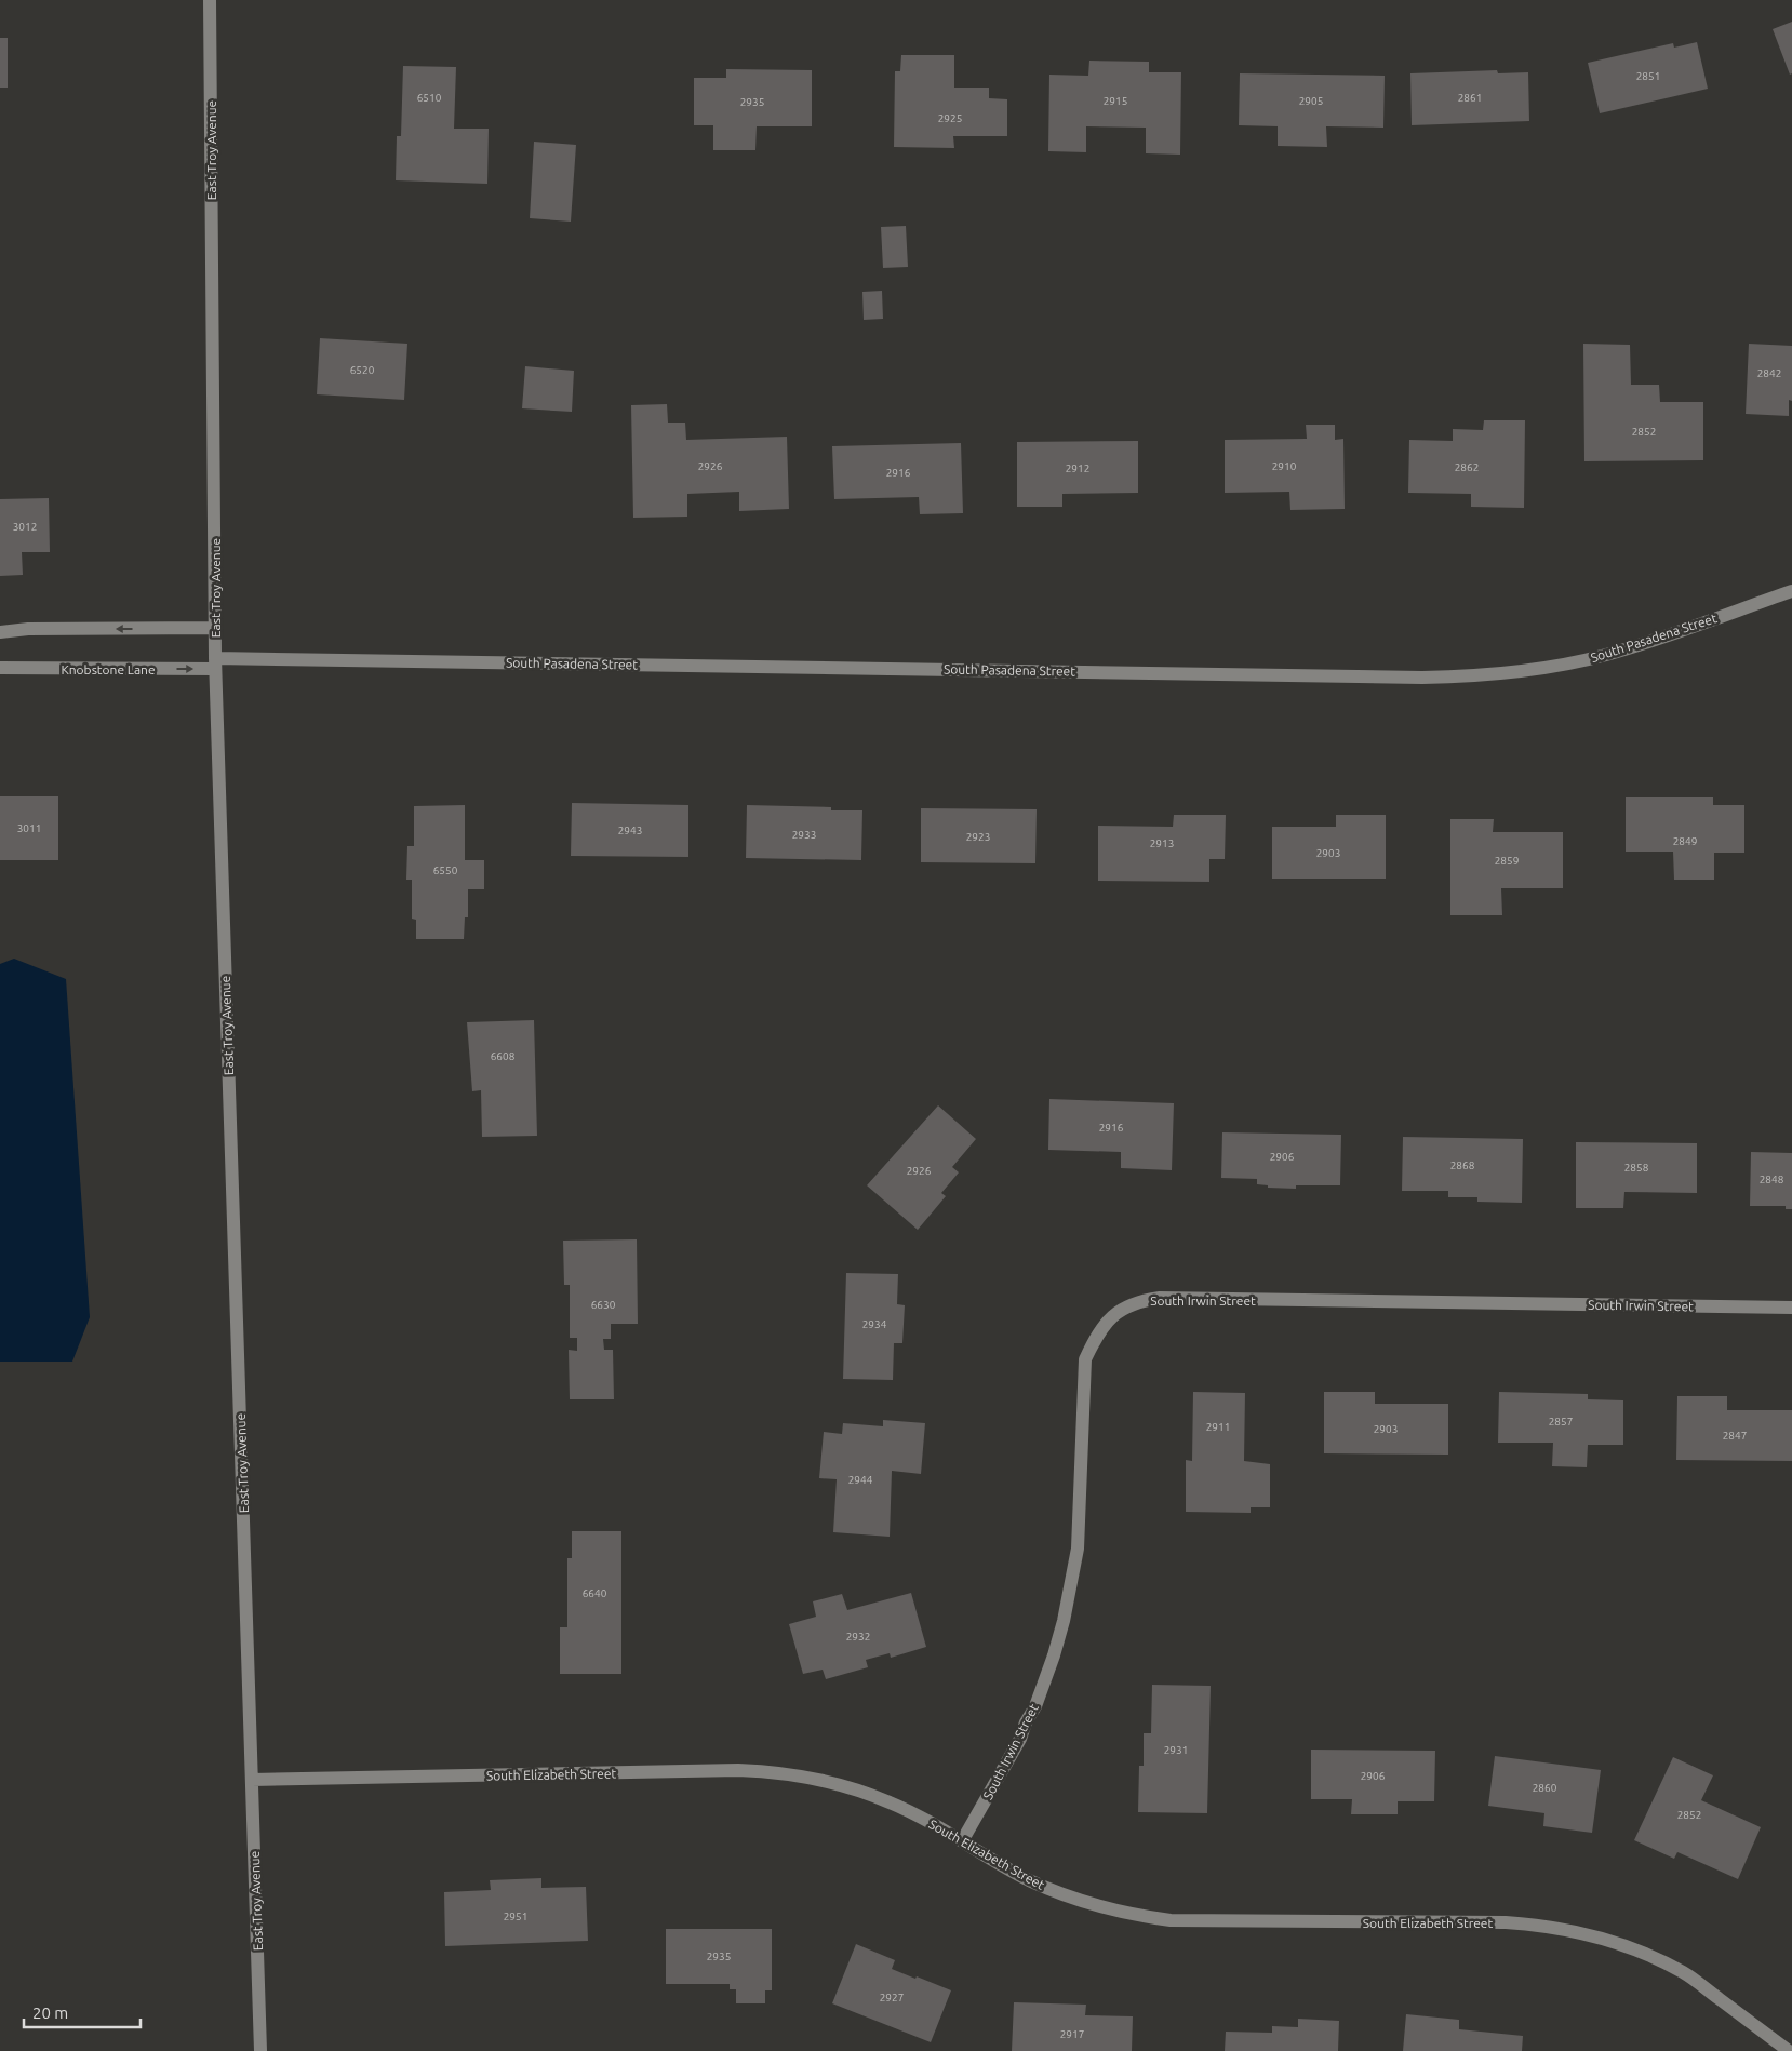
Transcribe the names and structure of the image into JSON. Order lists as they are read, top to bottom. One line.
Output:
{"streets":{"street":["East Troy Avenue","South Pasadena Street","Knobstone Lane","South Irwin Street","South Elizabeth Street"]},"crossings":[["East Troy Avenue","South Pasadena Street"],["East Troy Avenue","Knobstone Lane"],["East Troy Avenue","South Elizabeth Street"],["South Pasadena Street","Knobstone Lane"],["South Irwin Street","South Elizabeth Street"]],"house_numbers":["2851","6510","2861","2915","2905","2935","2925","6520","2842","2852","2926","2910","2862","2912","2916","3012","3011","2943","2933","2923","2849","2913","2903","2859","6550","6608","2916","2906","2868","2858","2926","2848","6630","2934","2857","2911","2903","2847","2944","6640","2932","2931","2906","2860","2852","2951","2935","2927","2917"],"scale_bar":"20 m"}
